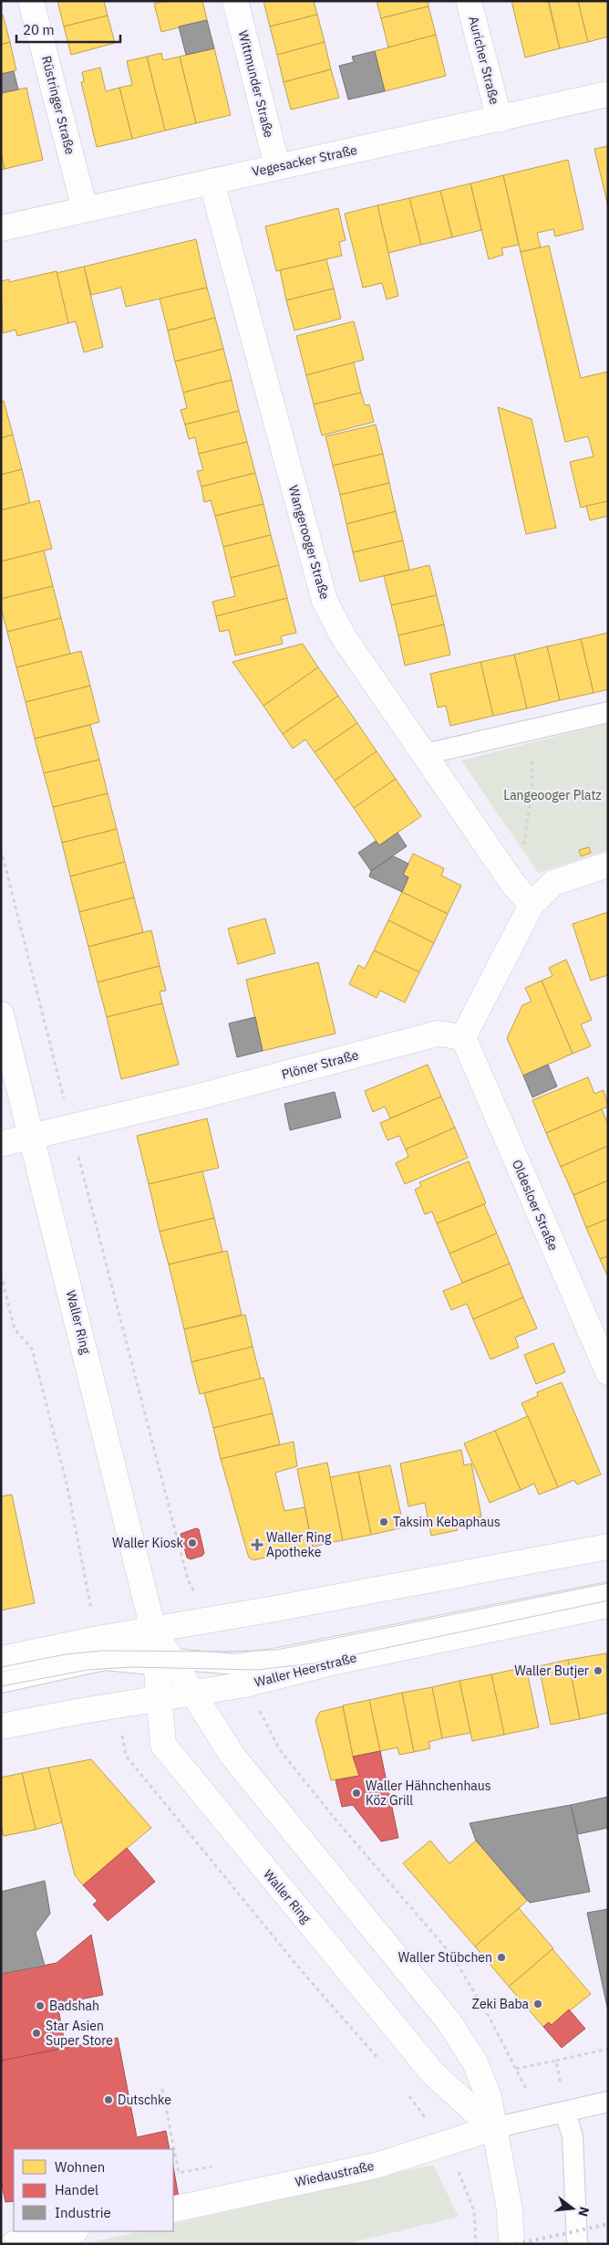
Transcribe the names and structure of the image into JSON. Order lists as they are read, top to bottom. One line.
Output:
{"streets":{"street":["Auricher Straße","Wittmunder Straße","Rüstringer Straße","Vegesacker Straße","Wangerooger Straße","Plöner Straße","Oldesloer Straße","Waller Ring","Waller Heerstraße","Wiedaustraße"]},"crossings":[["Auricher Straße","Vegesacker Straße"],["Wittmunder Straße","Vegesacker Straße"],["Rüstringer Straße","Vegesacker Straße"],["Vegesacker Straße","Wangerooger Straße"],["Plöner Straße","Oldesloer Straße"],["Plöner Straße","Waller Ring"],["Waller Ring","Waller Heerstraße"],["Waller Ring","Wiedaustraße"]],"parks":["Langeooger Platz"],"places":{"other":["Taksim Kebaphaus","Waller Kiosk","Waller Butjer","Waller Hähnchenhaus Köz Grill","Waller Stübchen","Zeki Baba","Badshah","Star Asien Super Store","Dutschke"],"health":["Waller Ring Apotheke"]},"legend":["Wohnen","Handel","Industrie"],"scale_bar":"20 m","north":"right"}
